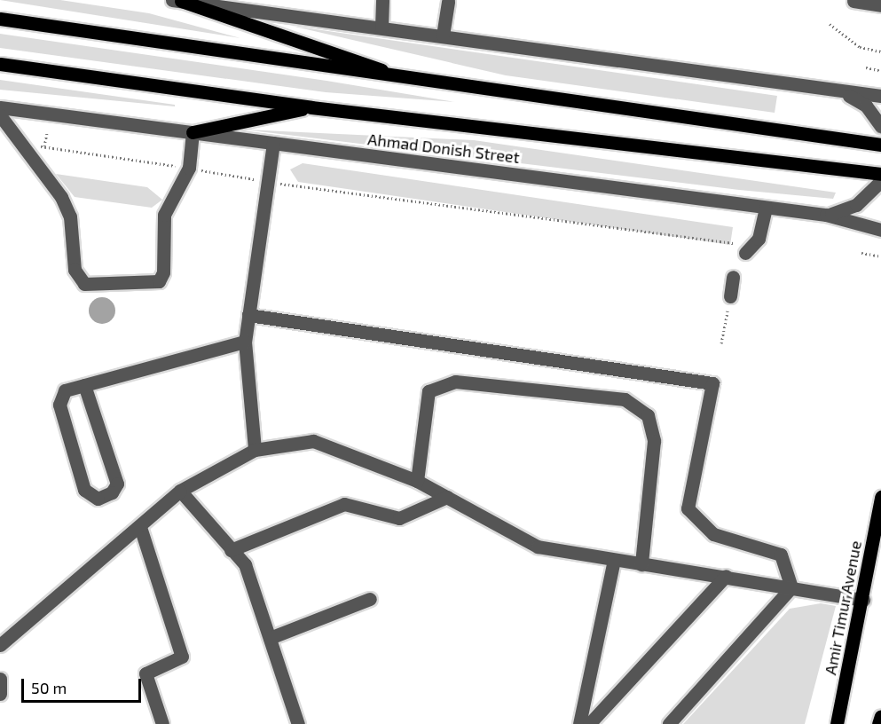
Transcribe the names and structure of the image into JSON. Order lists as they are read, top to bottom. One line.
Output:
{"streets":{"main road":["Ahmad Donish Street","Amir Timur Avenue"]},"scale_bar":"50 m"}
